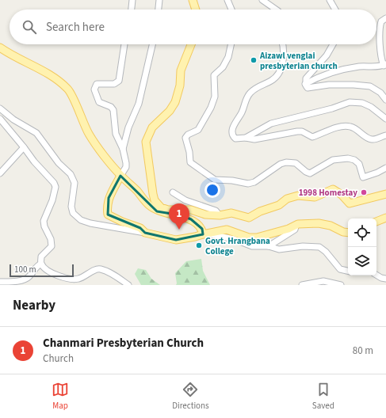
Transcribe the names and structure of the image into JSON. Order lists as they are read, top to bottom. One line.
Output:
{"places":["Aizawl venglai presbyterian church","1998 Homestay","Govt. Hrangbana College"],"scale_bar":"100 m","page":{"search":"Search here","pins":"1","scale":"100 m","heading":"Nearby","list":[{"mark":"1","name":"Chanmari Presbyterian Church","note":"Church","value":"80 m"}],"nav":["Map","Directions","Saved"]}}
